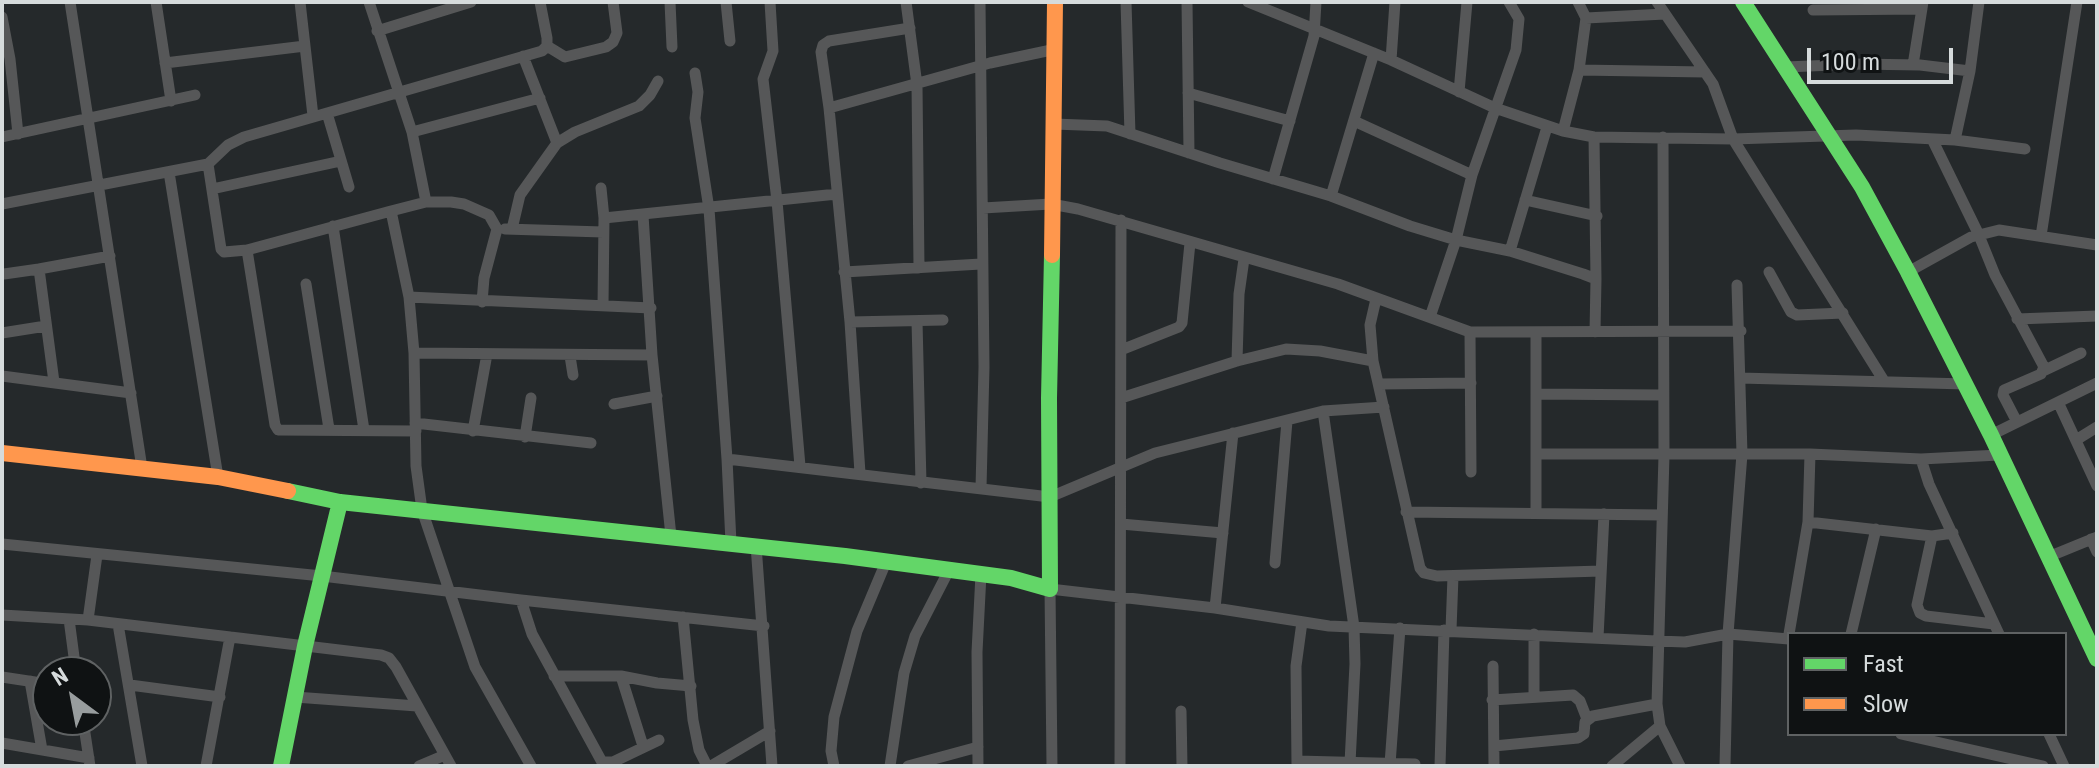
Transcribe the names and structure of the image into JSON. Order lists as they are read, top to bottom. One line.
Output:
{"legend":["Fast","Slow"],"scale_bar":"100 m","north":"top left"}
